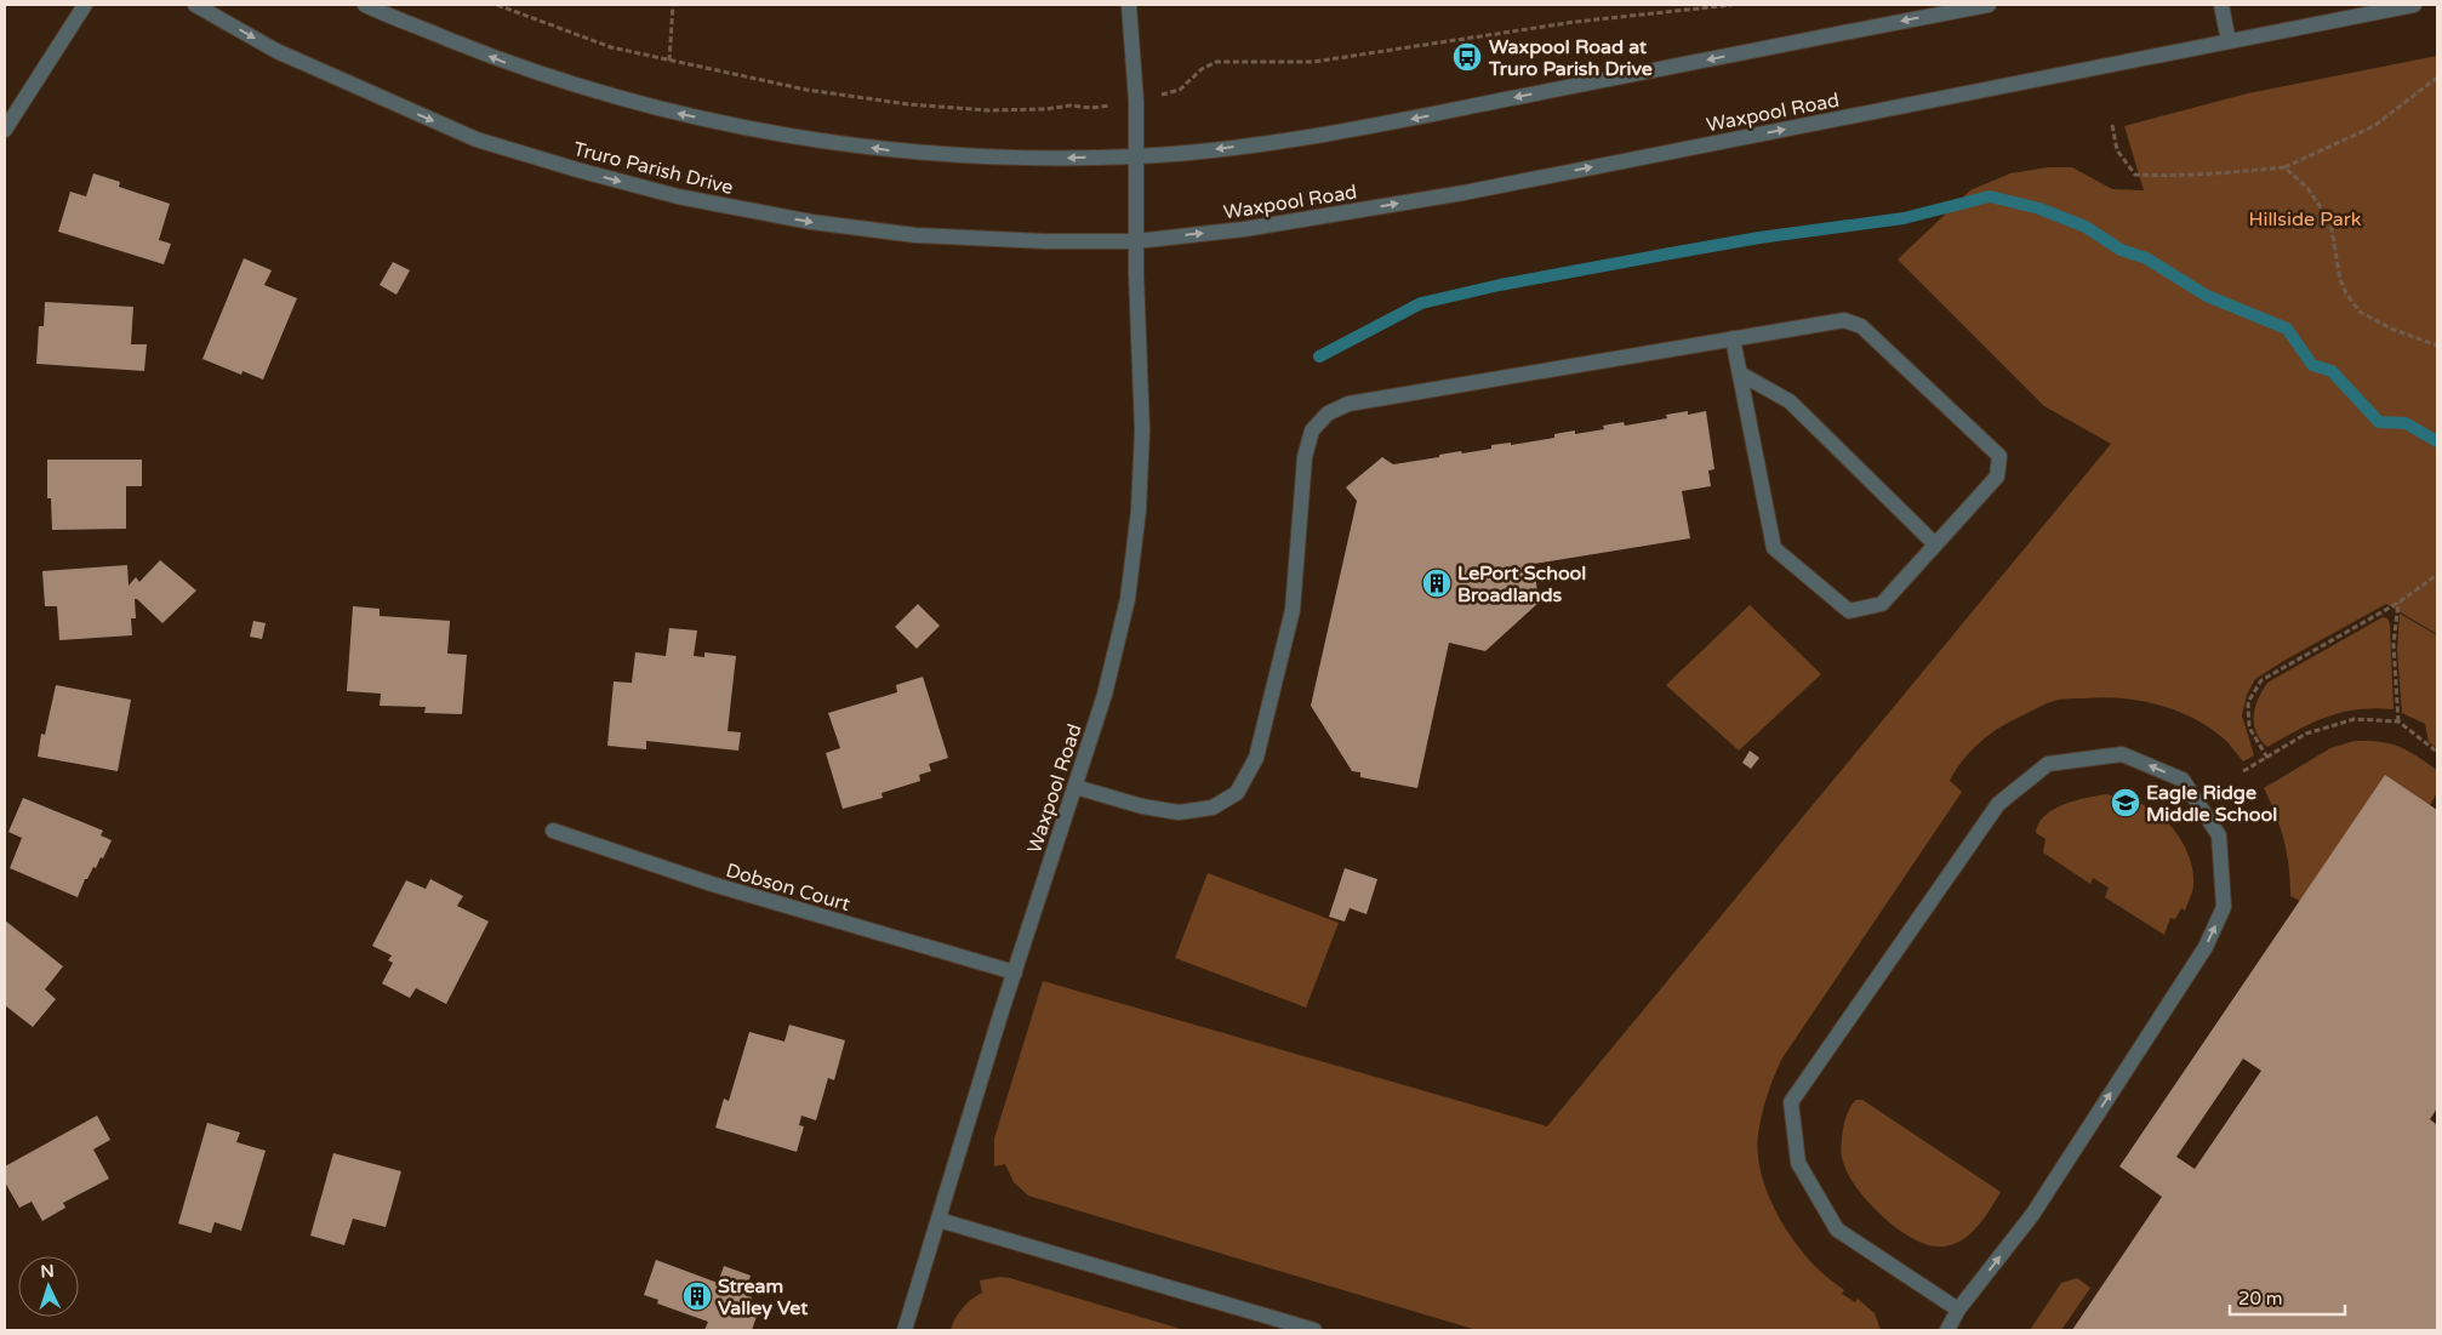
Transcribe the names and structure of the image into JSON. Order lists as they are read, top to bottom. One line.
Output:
{"streets":{"street":["Waxpool Road","Truro Parish Drive","Dobson Court"]},"crossings":[["Waxpool Road","Truro Parish Drive"],["Waxpool Road","Dobson Court"]],"parks":["Hillside Park"],"places":{"bus stop":["Waxpool Road at Truro Parish Drive"],"building":["LePort School Broadlands","Stream Valley Vet"],"school or university":["Eagle Ridge Middle School"]},"scale_bar":"20 m","north":"top"}
